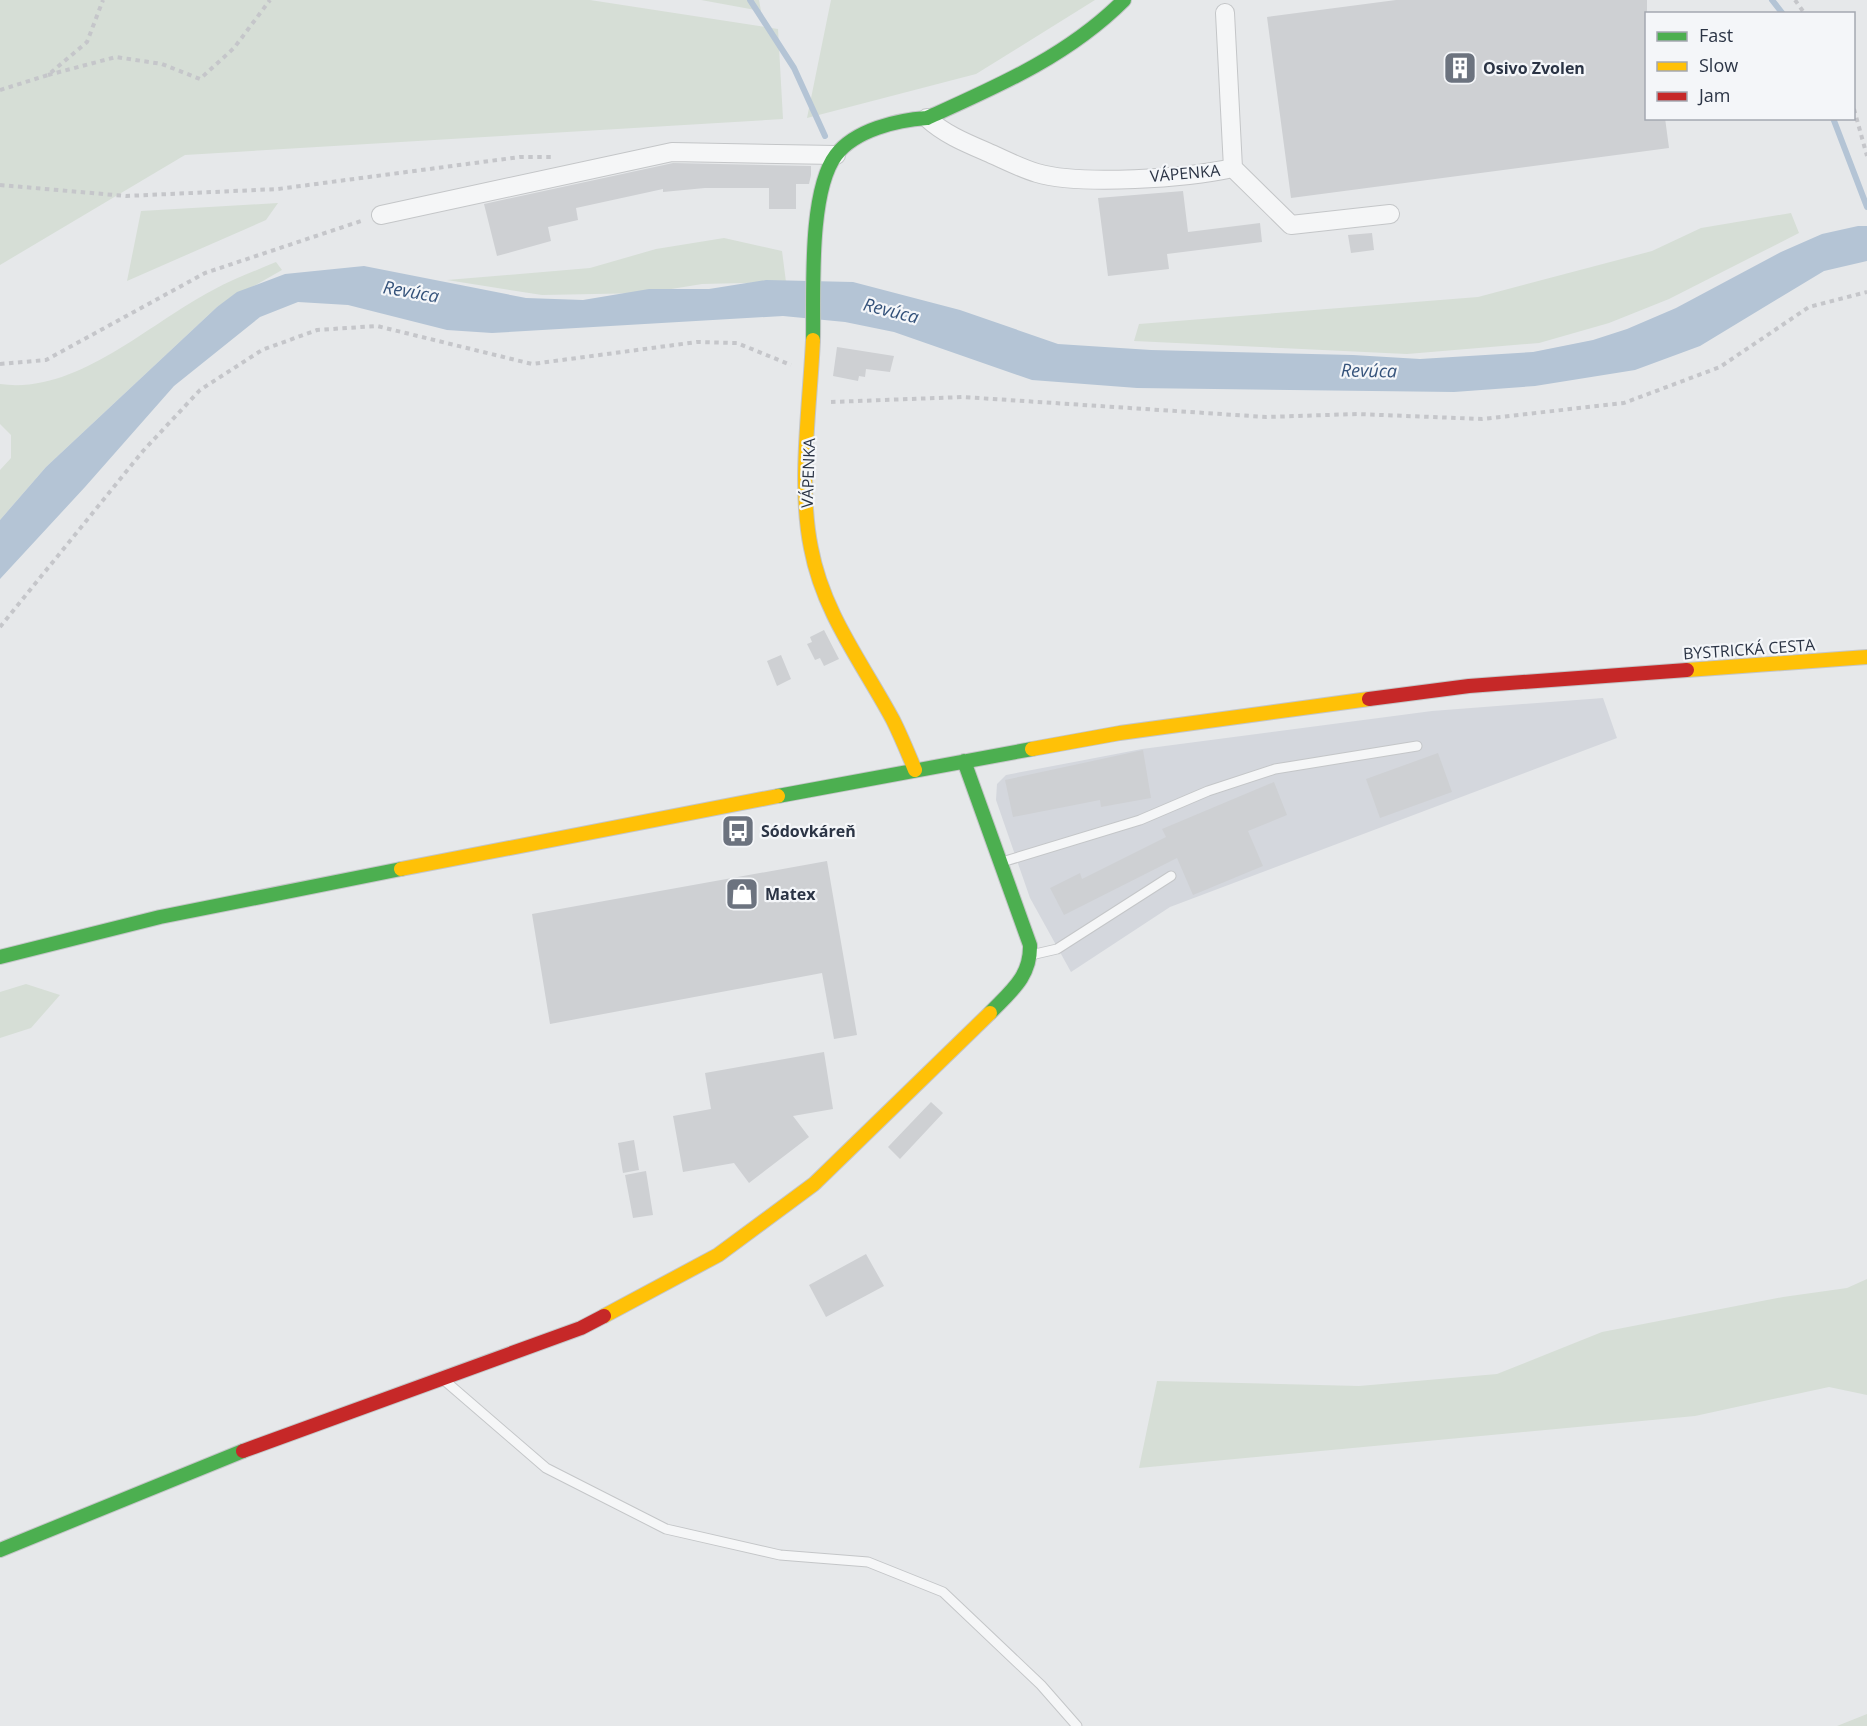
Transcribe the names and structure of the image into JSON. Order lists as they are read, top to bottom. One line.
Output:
{"streets":{"street":["VÁPENKA","BYSTRICKÁ CESTA"]},"crossings":[["VÁPENKA","BYSTRICKÁ CESTA"]],"water":["Revúca"],"places":{"building":["Osivo Zvolen"],"bus stop":["Sódovkáreň"],"shop":["Matex"]},"legend":["Fast","Slow","Jam"]}
